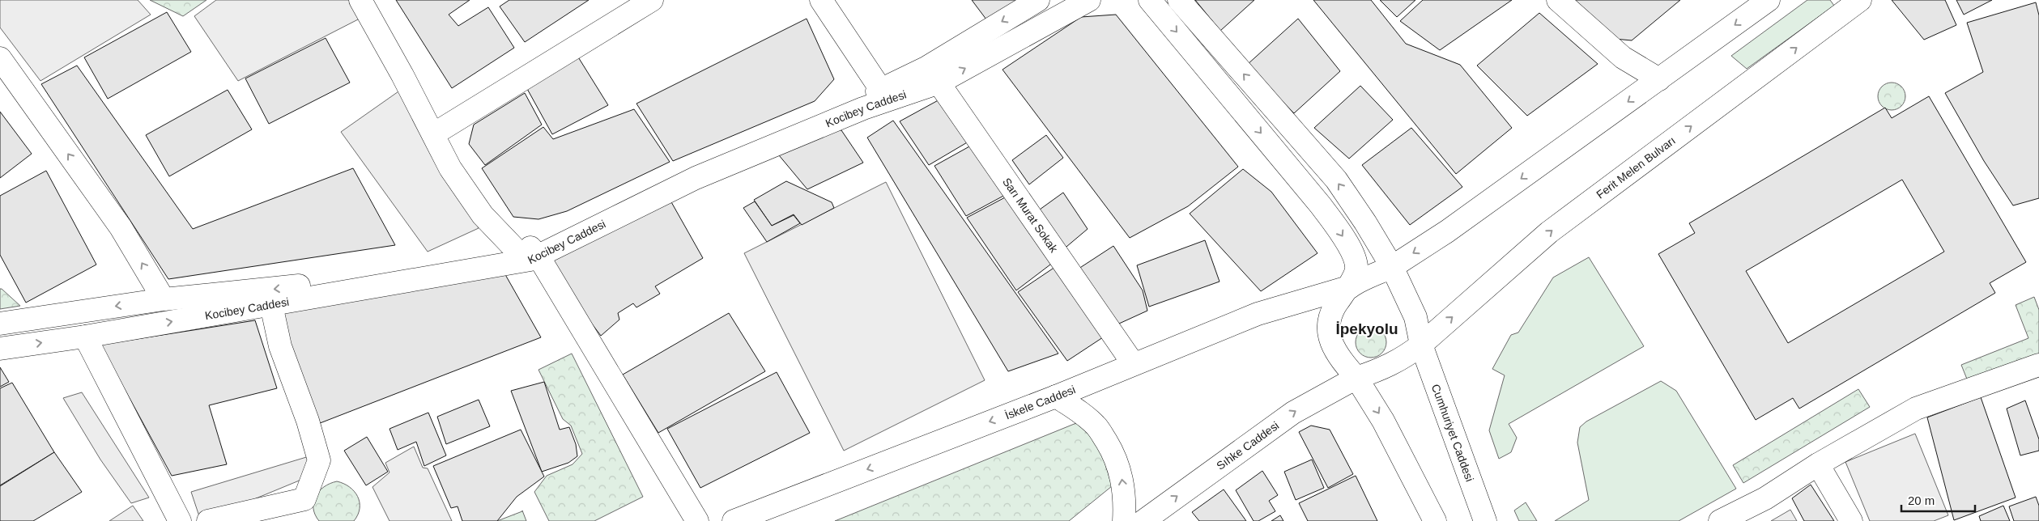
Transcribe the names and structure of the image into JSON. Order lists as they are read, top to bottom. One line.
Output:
{"streets":{"street":["Kocibey Caddesi","Ferit Melen Bulvarı","Sarı Murat Sokak","İskele Caddesi","Cumhuriyet Caddesi","Sıhke Caddesi"]},"crossings":[["Kocibey Caddesi","Sarı Murat Sokak"],["Ferit Melen Bulvarı","İskele Caddesi"],["Ferit Melen Bulvarı","Cumhuriyet Caddesi"],["Ferit Melen Bulvarı","Sıhke Caddesi"],["Sarı Murat Sokak","İskele Caddesi"],["İskele Caddesi","Cumhuriyet Caddesi"],["İskele Caddesi","Sıhke Caddesi"],["Cumhuriyet Caddesi","Sıhke Caddesi"]],"one_way":["İskele Caddesi","Sıhke Caddesi"],"districts":["İpekyolu"],"scale_bar":"20 m"}
